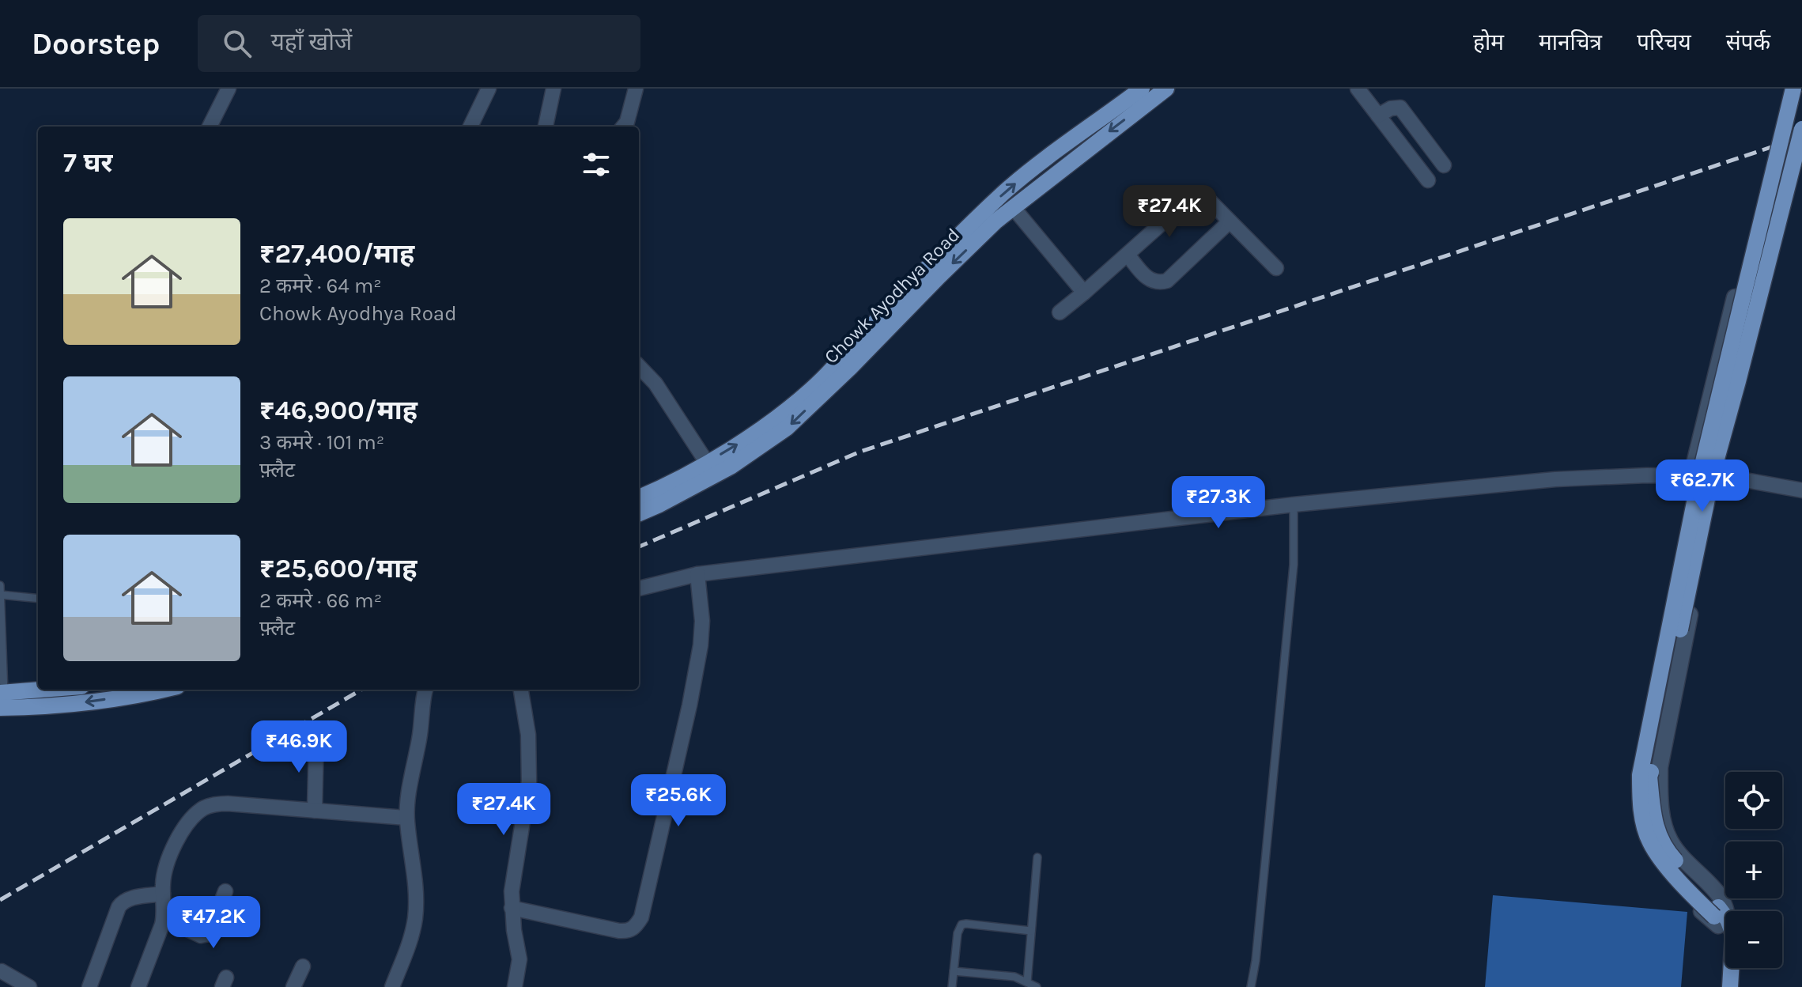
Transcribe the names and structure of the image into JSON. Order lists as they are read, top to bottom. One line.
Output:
{"streets":{"main road":["Chowk Ayodhya Road"]},"page":{"header":"Doorstep","search":"यहाँ खोजें","nav":["होम","मानचित्र","परिचय","संपर्क"],"heading":"7 घर","price":["₹27.4K","₹62.7K","₹27.3K","₹46.9K","₹25.6K","₹27.4K","₹47.2K"],"list":[{"name":"₹27,400/माह","note":"2 कमरे · 64 m² · Chowk Ayodhya Road"},{"name":"₹46,900/माह","note":"3 कमरे · 101 m² · फ़्लैट"},{"name":"₹25,600/माह","note":"2 कमरे · 66 m² · फ़्लैट"}],"map_buttons":["+","−"]}}
